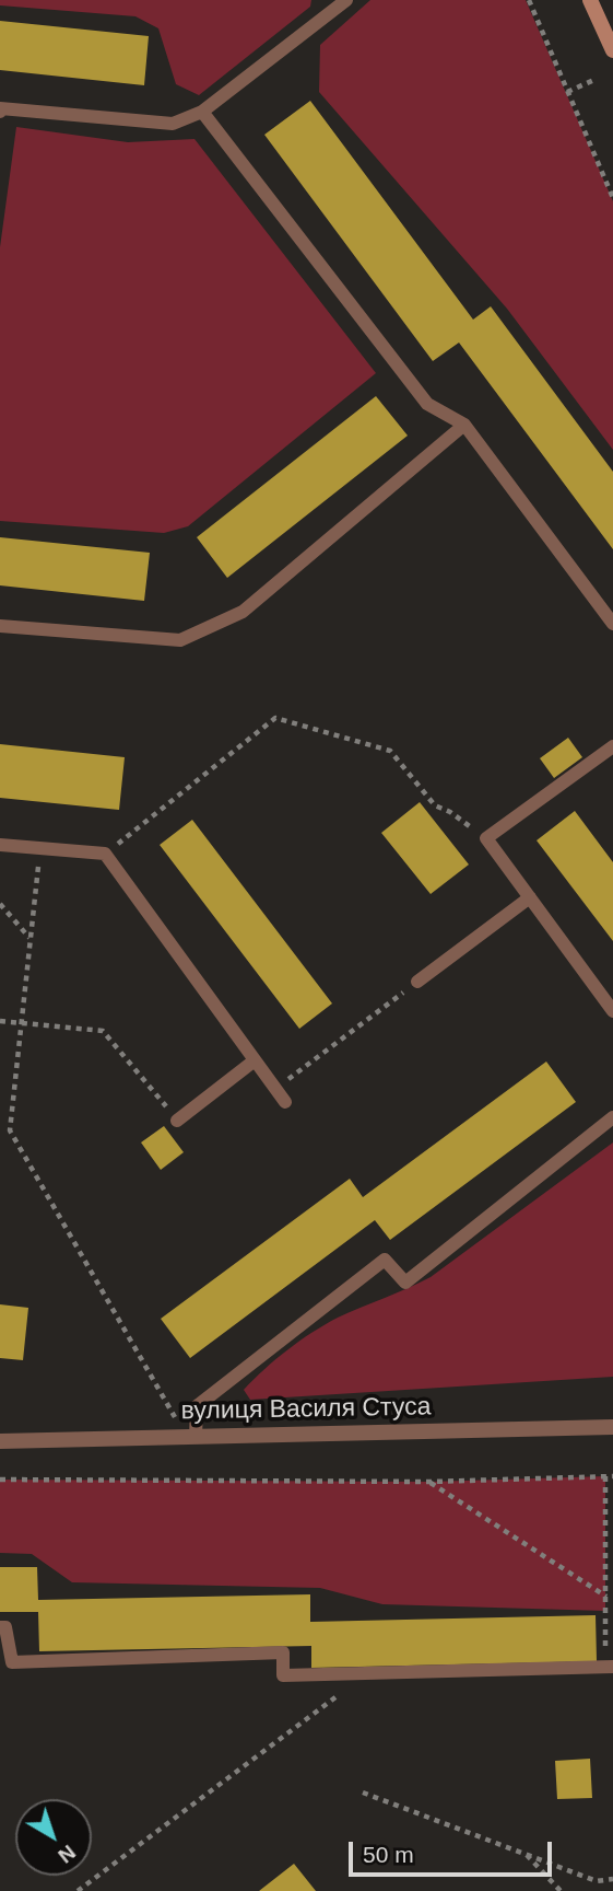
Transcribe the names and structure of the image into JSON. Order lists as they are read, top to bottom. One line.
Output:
{"streets":{"street":["вулиця Василя Стуса"]},"scale_bar":"50 m","north":"bottom right"}
